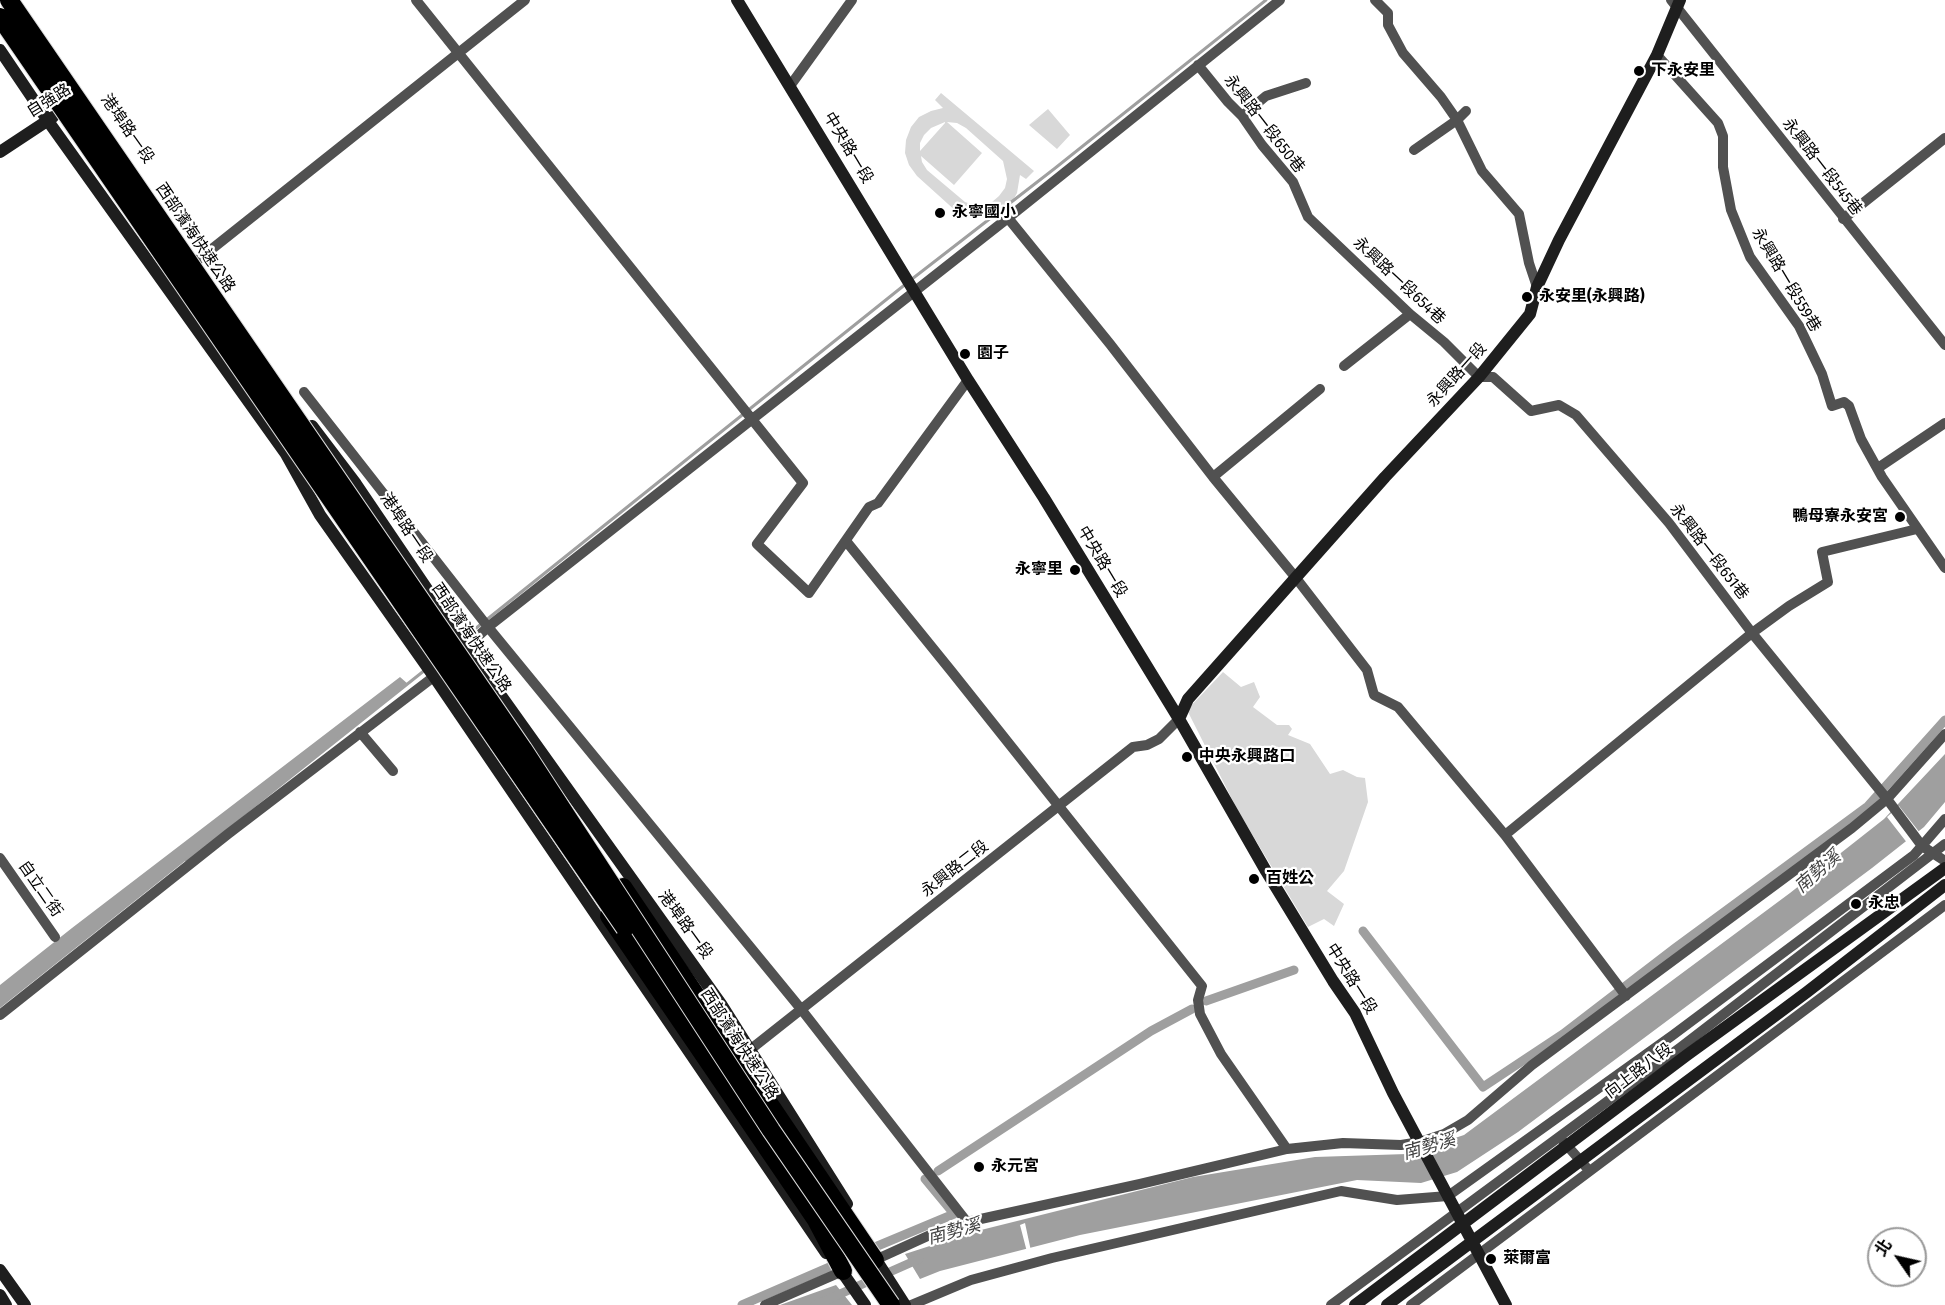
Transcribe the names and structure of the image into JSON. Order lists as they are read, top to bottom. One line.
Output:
{"streets":{"highway":["西部濱海快速公路"],"street":["自強路","永興路一段650巷","港埠路一段","中央路一段","永興路一段545巷","永興路一段559巷","永興路一段654巷","永興路一段","永興路一段651巷","永興路二段","自立二街","向上路八段"]},"crossings":[["自強路","港埠路一段"],["永興路一段650巷","永興路一段654巷"],["港埠路一段","西部濱海快速公路"],["港埠路一段","永興路二段"],["中央路一段","永興路一段"],["中央路一段","永興路二段"],["永興路一段545巷","永興路一段"],["永興路一段559巷","永興路一段"],["永興路一段654巷","永興路一段"],["永興路一段654巷","永興路一段651巷"],["永興路一段","永興路一段651巷"],["永興路一段","永興路二段"]],"water":["南勢溪"],"places":["下永安里","永寧國小","永安里(永興路)","園子","鴨母寮永安宮","永寧里","中央永興路口","百姓公","永忠","永元宮","萊爾富"],"north":"top left"}
